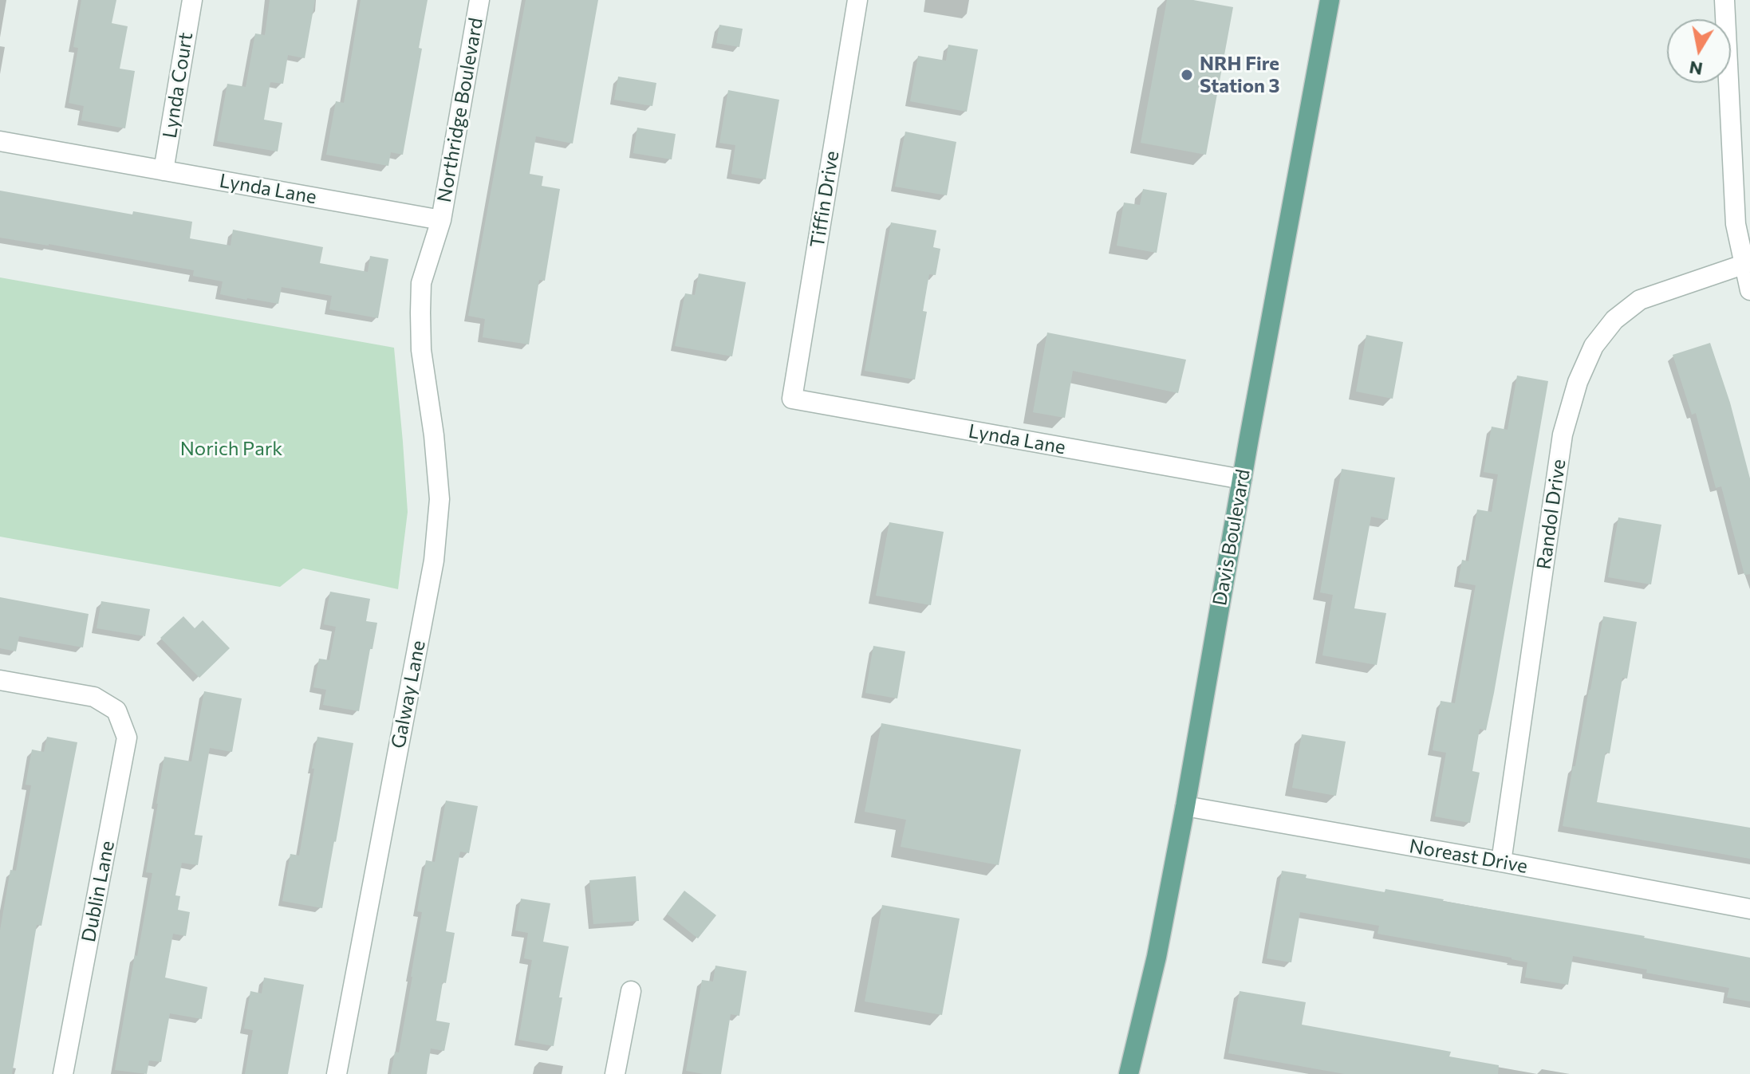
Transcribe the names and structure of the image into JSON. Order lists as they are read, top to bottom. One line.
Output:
{"streets":{"main road":["Davis Boulevard"],"street":["Lynda Court","Northridge Boulevard","Lynda Lane","Tiffin Drive","Randol Drive","Galway Lane","Noreast Drive","Dublin Lane"]},"crossings":[["Lynda Court","Lynda Lane"],["Northridge Boulevard","Lynda Lane"],["Northridge Boulevard","Galway Lane"],["Lynda Lane","Tiffin Drive"],["Lynda Lane","Davis Boulevard"],["Lynda Lane","Galway Lane"],["Randol Drive","Noreast Drive"],["Davis Boulevard","Noreast Drive"]],"parks":["Norich Park"],"places":["NRH Fire Station 3"],"north":"bottom"}
